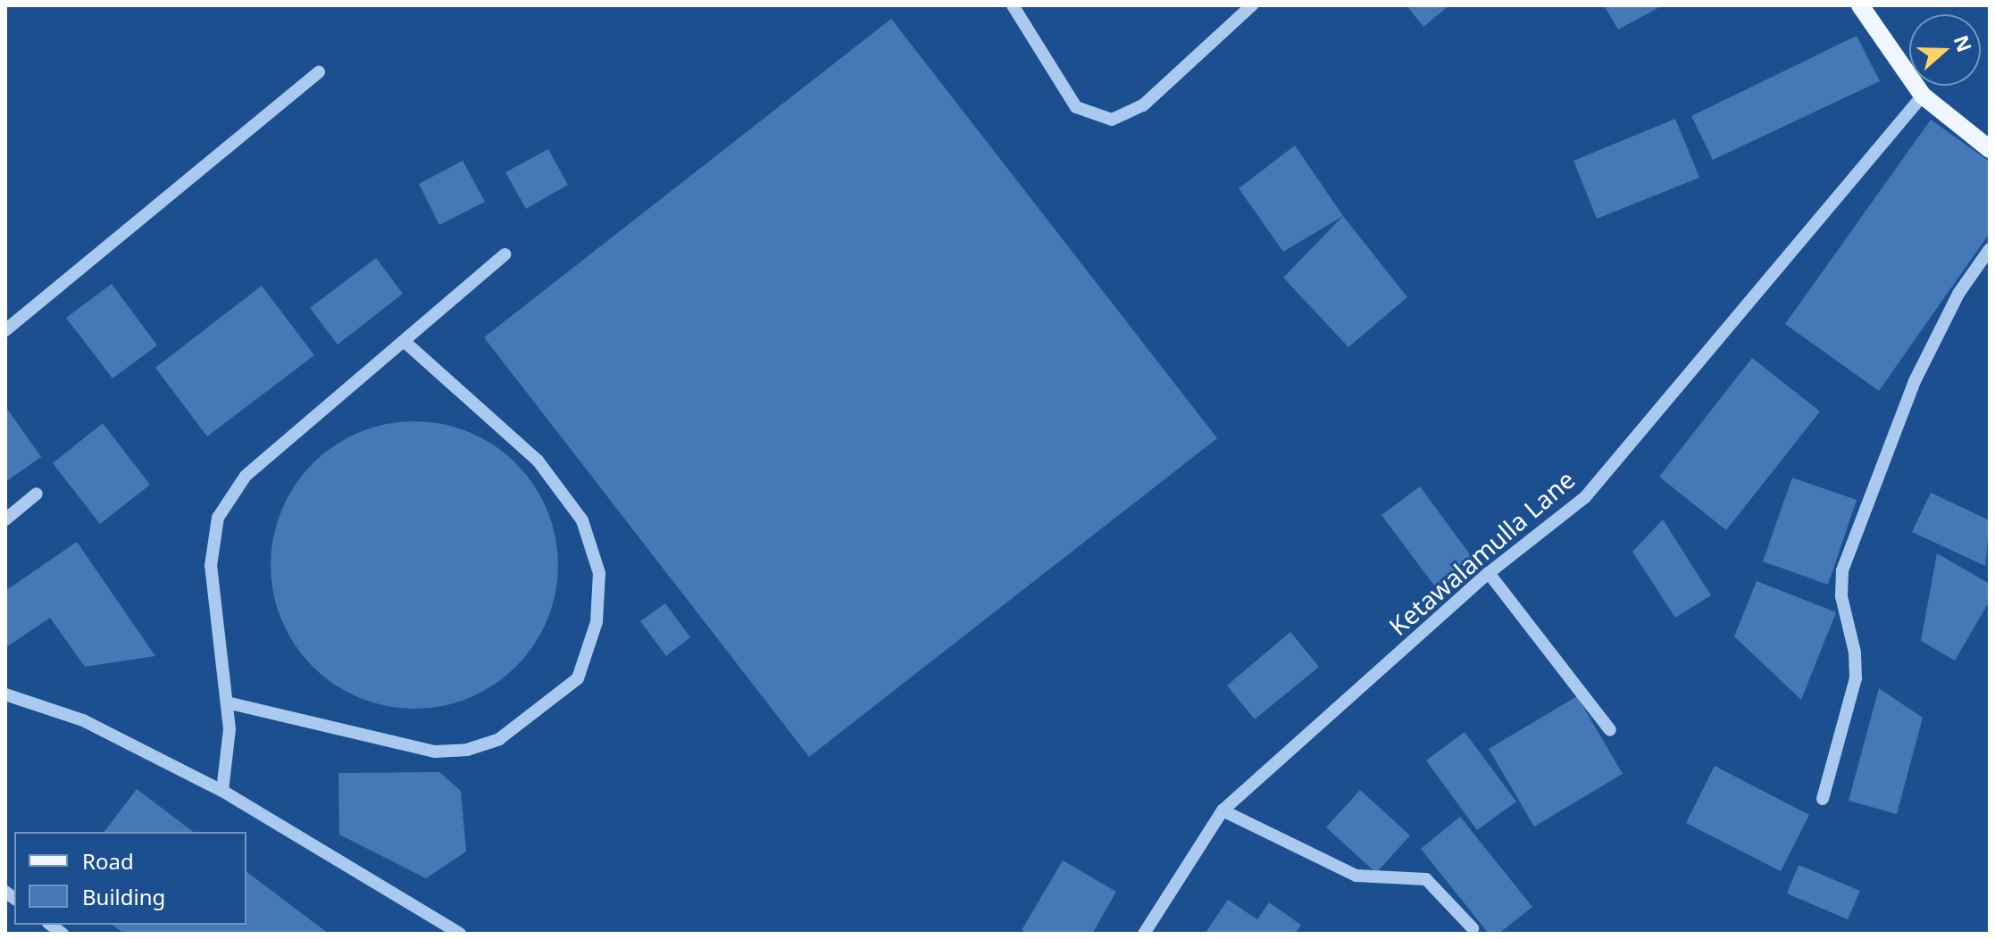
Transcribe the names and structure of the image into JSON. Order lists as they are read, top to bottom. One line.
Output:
{"streets":{"street":["Ketawalamulla Lane"]},"legend":["Road","Building"],"north":"right"}
